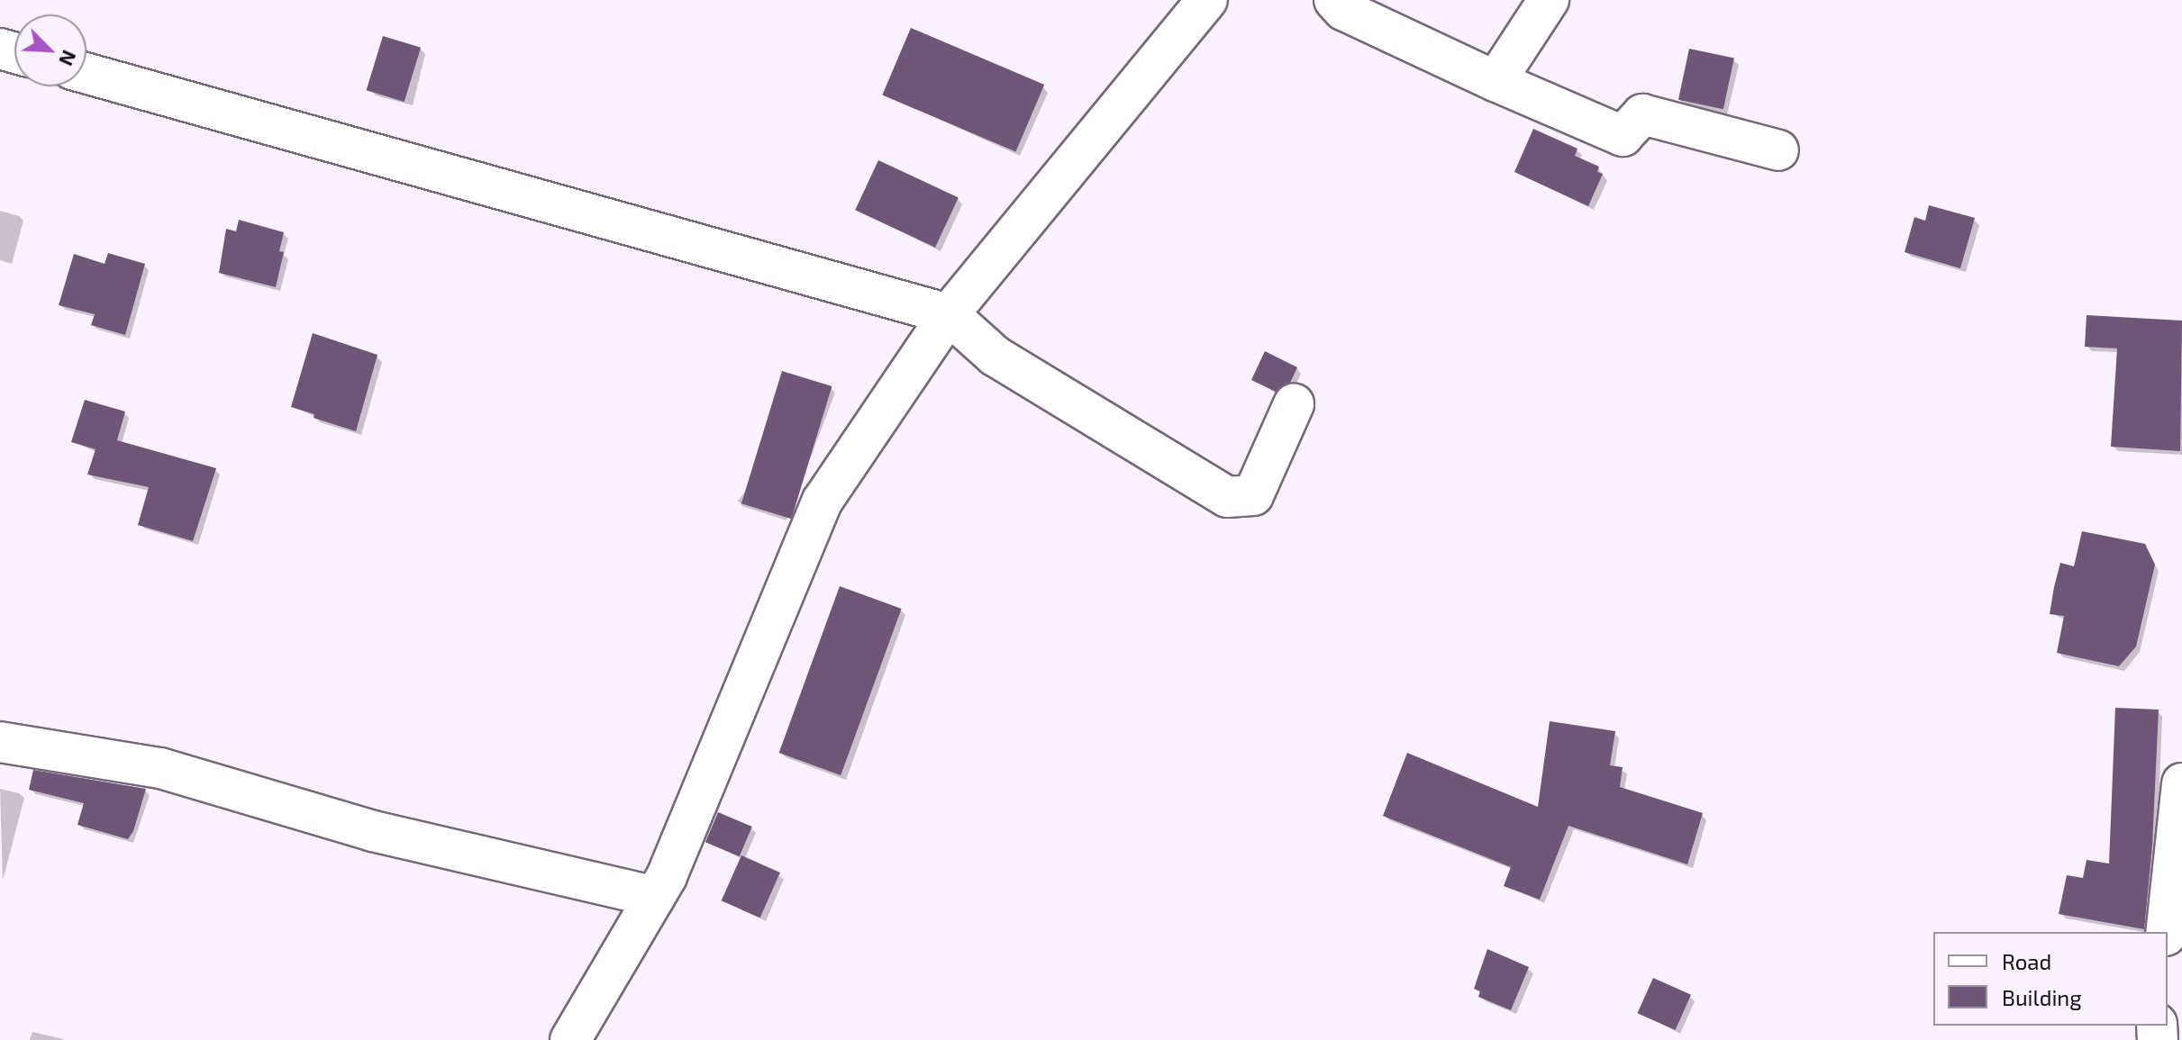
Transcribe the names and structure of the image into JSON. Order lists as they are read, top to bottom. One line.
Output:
{"legend":["Road","Building"],"north":"bottom right"}
